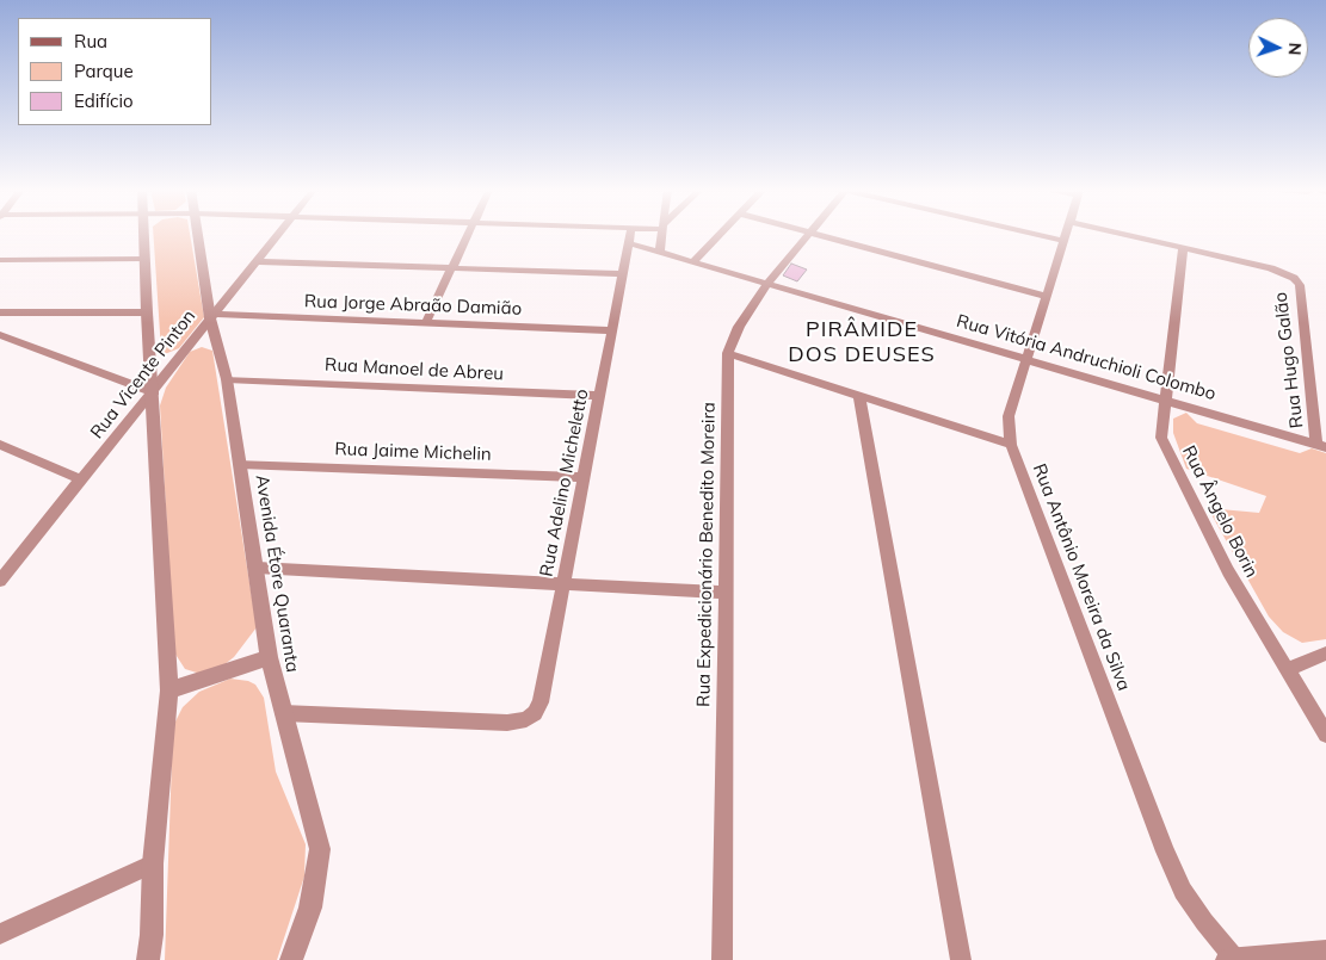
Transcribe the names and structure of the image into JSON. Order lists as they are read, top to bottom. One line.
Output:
{"streets":{"street":["Rua Jorge Abraão Damião","Rua Vitória Andruchioli Colombo","Rua Hugo Galão","Rua Manoel de Abreu","Rua Vicente Pinton","Rua Jaime Michelin","Rua Adelino Micheletto","Rua Ângelo Borin","Rua Expedicionário Benedito Moreira","Avenida Étore Quaranta","Rua Antônio Moreira da Silva"]},"crossings":[["Rua Jorge Abraão Damião","Rua Vicente Pinton"],["Rua Jorge Abraão Damião","Rua Adelino Micheletto"],["Rua Jorge Abraão Damião","Avenida Étore Quaranta"],["Rua Vitória Andruchioli Colombo","Rua Hugo Galão"],["Rua Vitória Andruchioli Colombo","Rua Adelino Micheletto"],["Rua Vitória Andruchioli Colombo","Rua Ângelo Borin"],["Rua Vitória Andruchioli Colombo","Rua Expedicionário Benedito Moreira"],["Rua Vitória Andruchioli Colombo","Rua Antônio Moreira da Silva"],["Rua Hugo Galão","Rua Ângelo Borin"],["Rua Manoel de Abreu","Rua Adelino Micheletto"],["Rua Manoel de Abreu","Avenida Étore Quaranta"],["Rua Vicente Pinton","Avenida Étore Quaranta"],["Rua Jaime Michelin","Rua Adelino Micheletto"],["Rua Jaime Michelin","Avenida Étore Quaranta"],["Rua Adelino Micheletto","Avenida Étore Quaranta"]],"districts":["PIRÂMIDE DOS DEUSES"],"legend":["Rua","Parque","Edifício"],"north":"right"}
